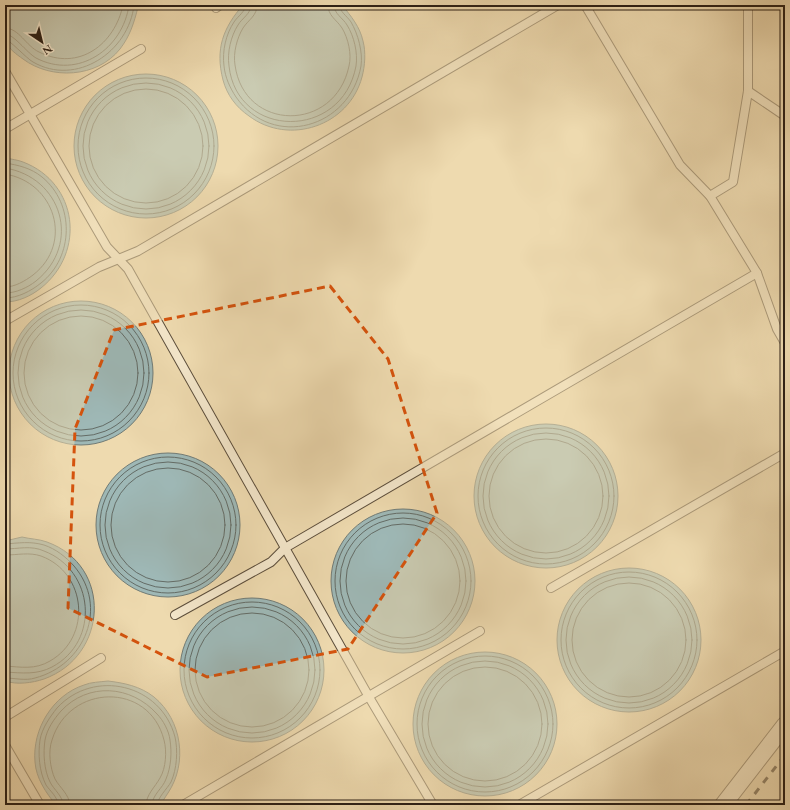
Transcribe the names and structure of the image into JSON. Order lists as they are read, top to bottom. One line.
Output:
{"north":"bottom right"}
